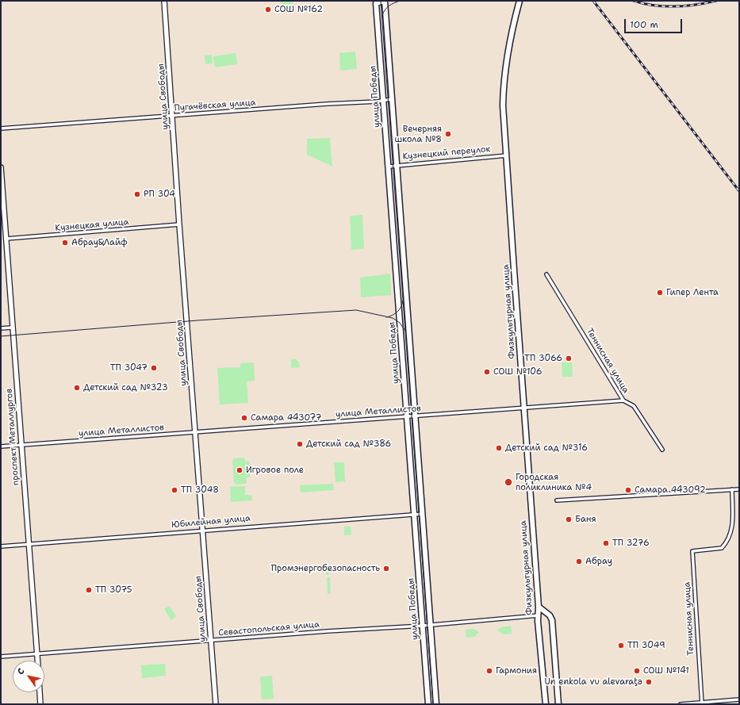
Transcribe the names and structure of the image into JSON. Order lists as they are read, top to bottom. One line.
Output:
{"streets":{"main road":["улица Победы","Физкультурная улица"],"street":["улица Свободы","Пугачёвская улица","Кузнецкий переулок","Кузнецкая улица","Теннисная улица","улица Металлистов","проспект Металлургов","Юбилейная улица","Севастопольская улица"]},"crossings":[["улица Свободы","Пугачёвская улица"],["улица Свободы","Кузнецкая улица"],["улица Свободы","улица Металлистов"],["улица Свободы","Юбилейная улица"],["улица Свободы","Севастопольская улица"],["улица Победы","Пугачёвская улица"],["улица Победы","Кузнецкий переулок"],["улица Победы","улица Металлистов"],["улица Победы","Юбилейная улица"],["улица Победы","Севастопольская улица"],["Кузнецкий переулок","Физкультурная улица"],["Кузнецкая улица","проспект Металлургов"],["Физкультурная улица","улица Металлистов"],["Физкультурная улица","Севастопольская улица"],["Теннисная улица","улица Металлистов"],["улица Металлистов","проспект Металлургов"],["проспект Металлургов","Юбилейная улица"],["проспект Металлургов","Севастопольская улица"]],"places":["СОШ №162","Вечерняя школа №8","РП 304","Абрау&Лайф","Гипер Лента","ТП 3066","ТП 3047","СОШ №106","Детский сад №323","Самара 443077","Детский сад №386","Детский сад №316","Игровое поле","Городская поликлиника №4","ТП 3048","Самара 443092","Баня","ТП 3276","Абрау","Промэнергобезопасность","ТП 3075","ТП 3049","Гармония","СОШ №141","Un enkola vu alevaraţə"],"scale_bar":"100 m","north":"top left"}
